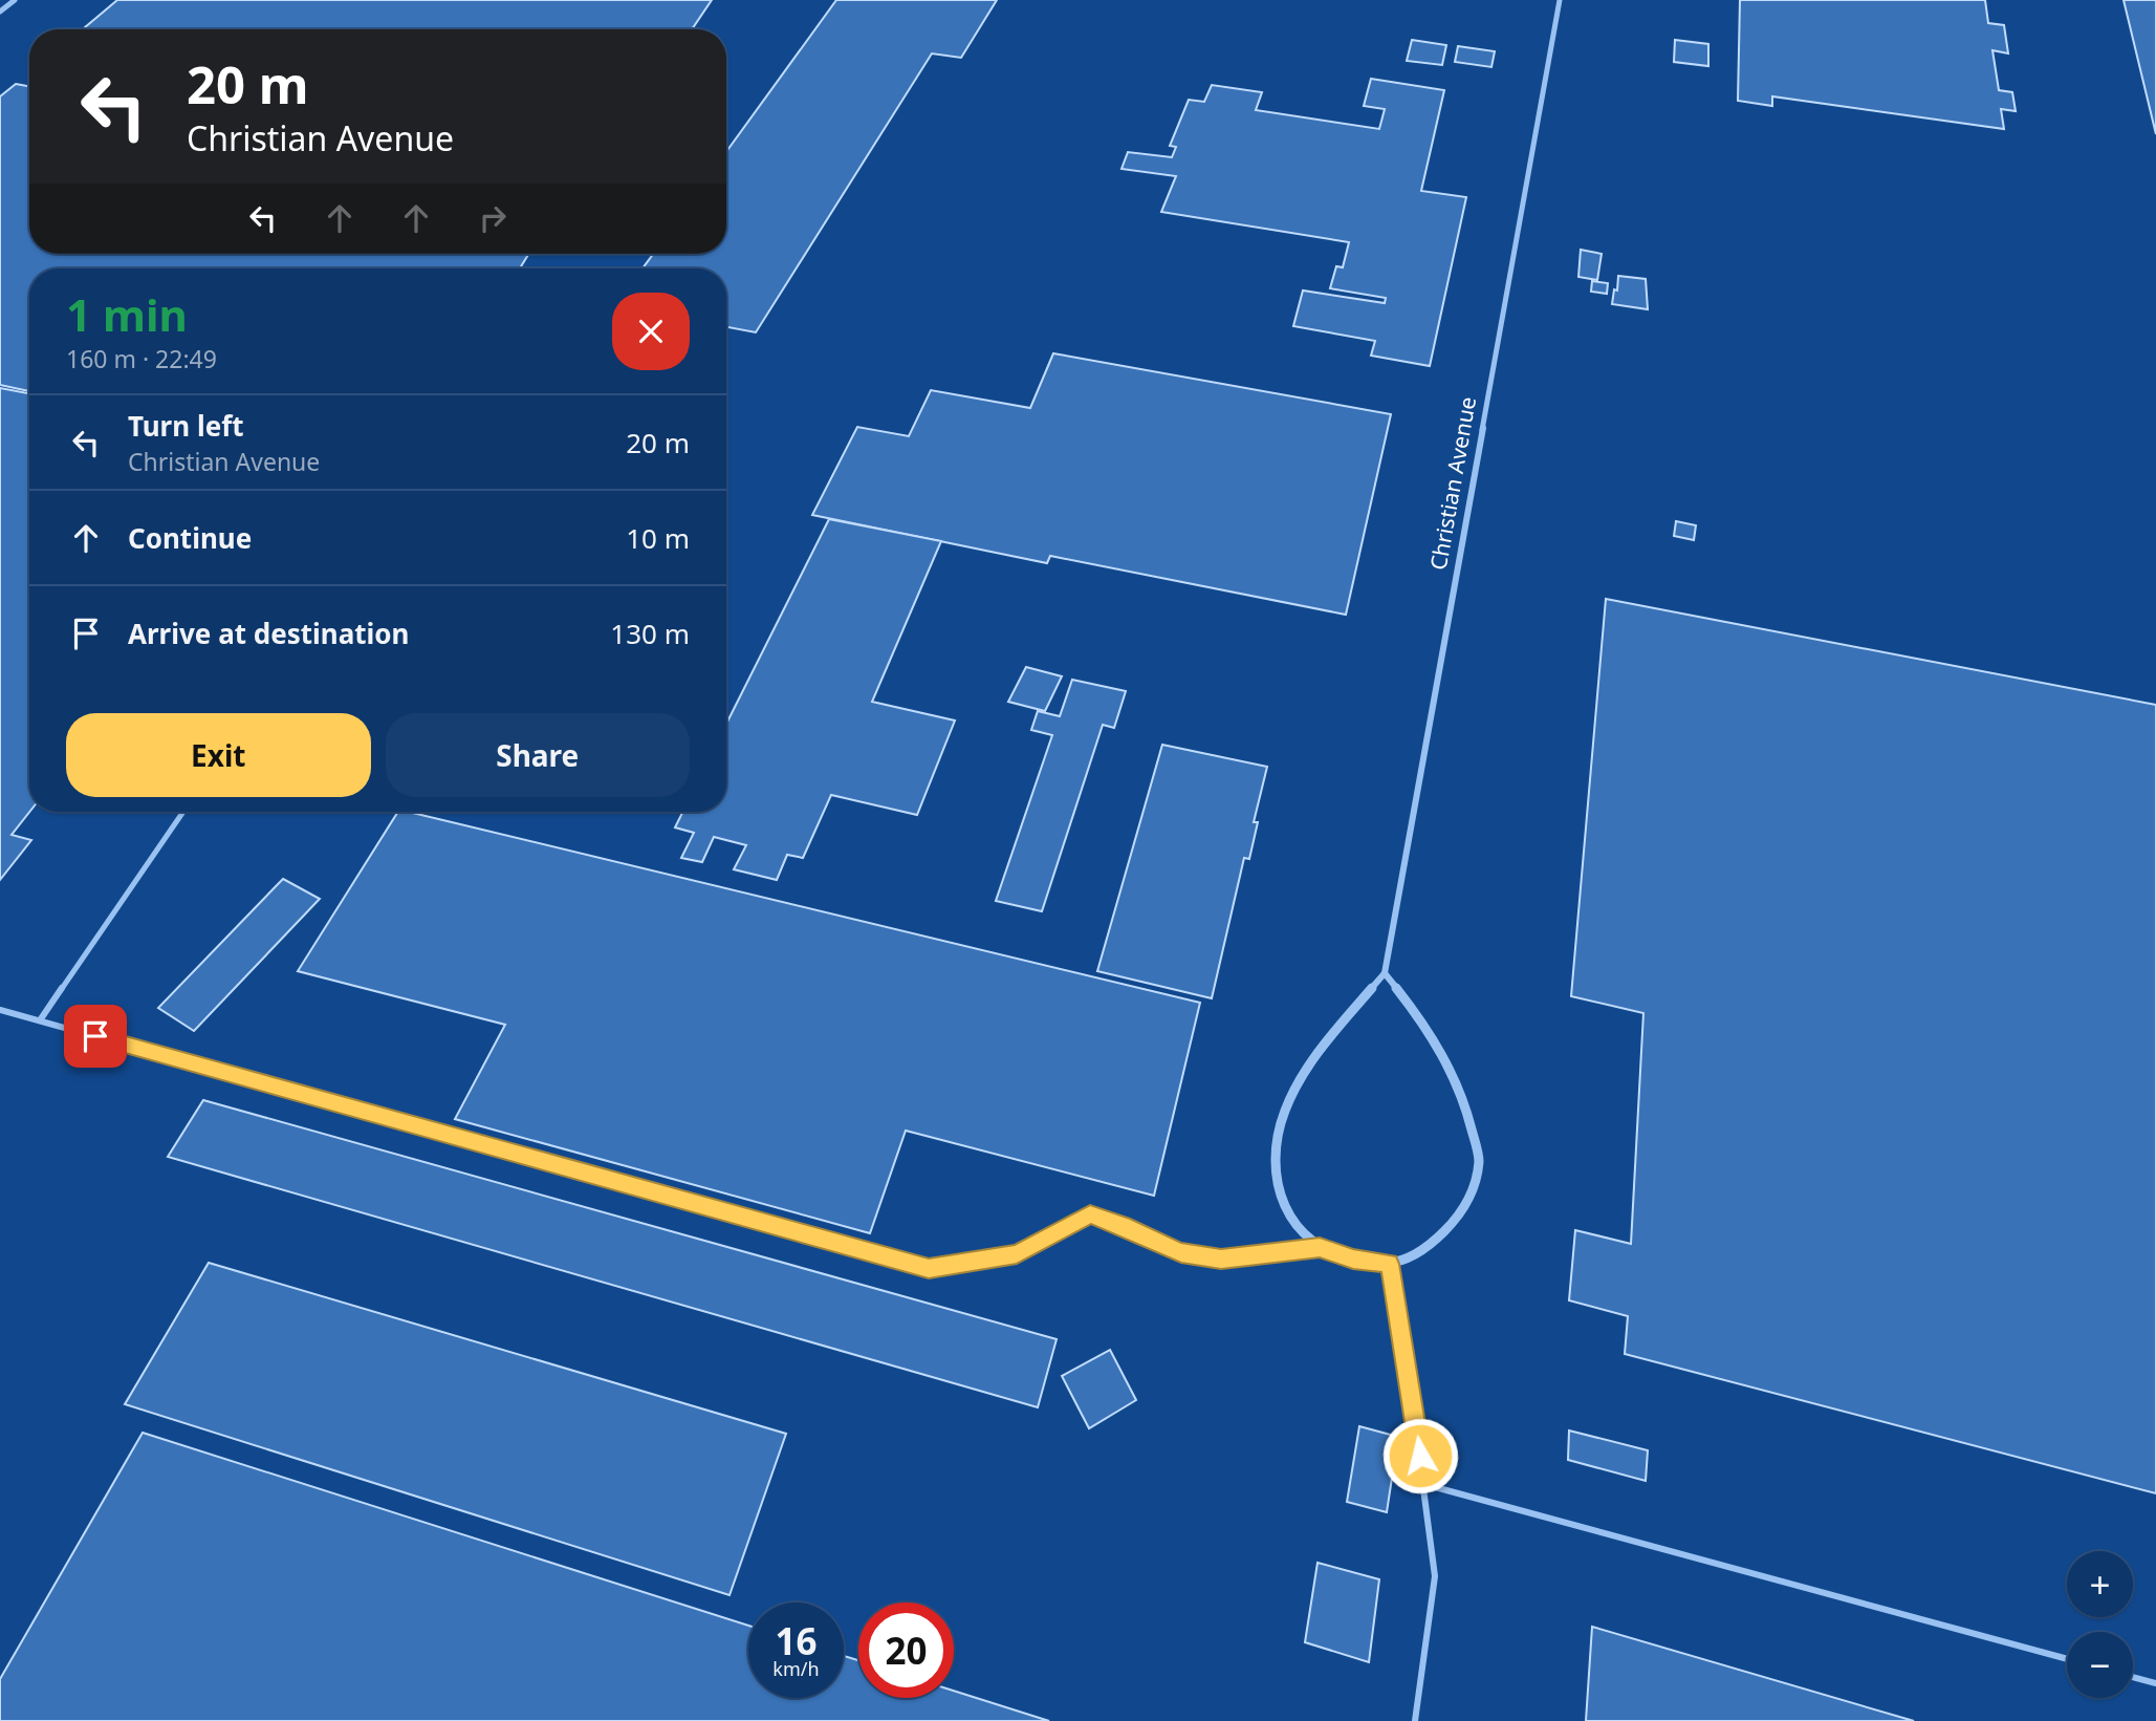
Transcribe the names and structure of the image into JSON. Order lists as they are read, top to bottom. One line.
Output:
{"streets":{"street":["Christian Avenue"]},"page":{"turn":["20 m","Christian Avenue"],"heading":["1 min","160 m · 22:49"],"list":[{"name":"Turn left","note":"Christian Avenue","value":"20 m"},{"name":"Continue","value":"10 m"},{"name":"Arrive at destination","value":"130 m"}],"buttons":["Exit","Share"],"map_buttons":["+","−"],"speed":"16 km/h","limit":"20"}}
